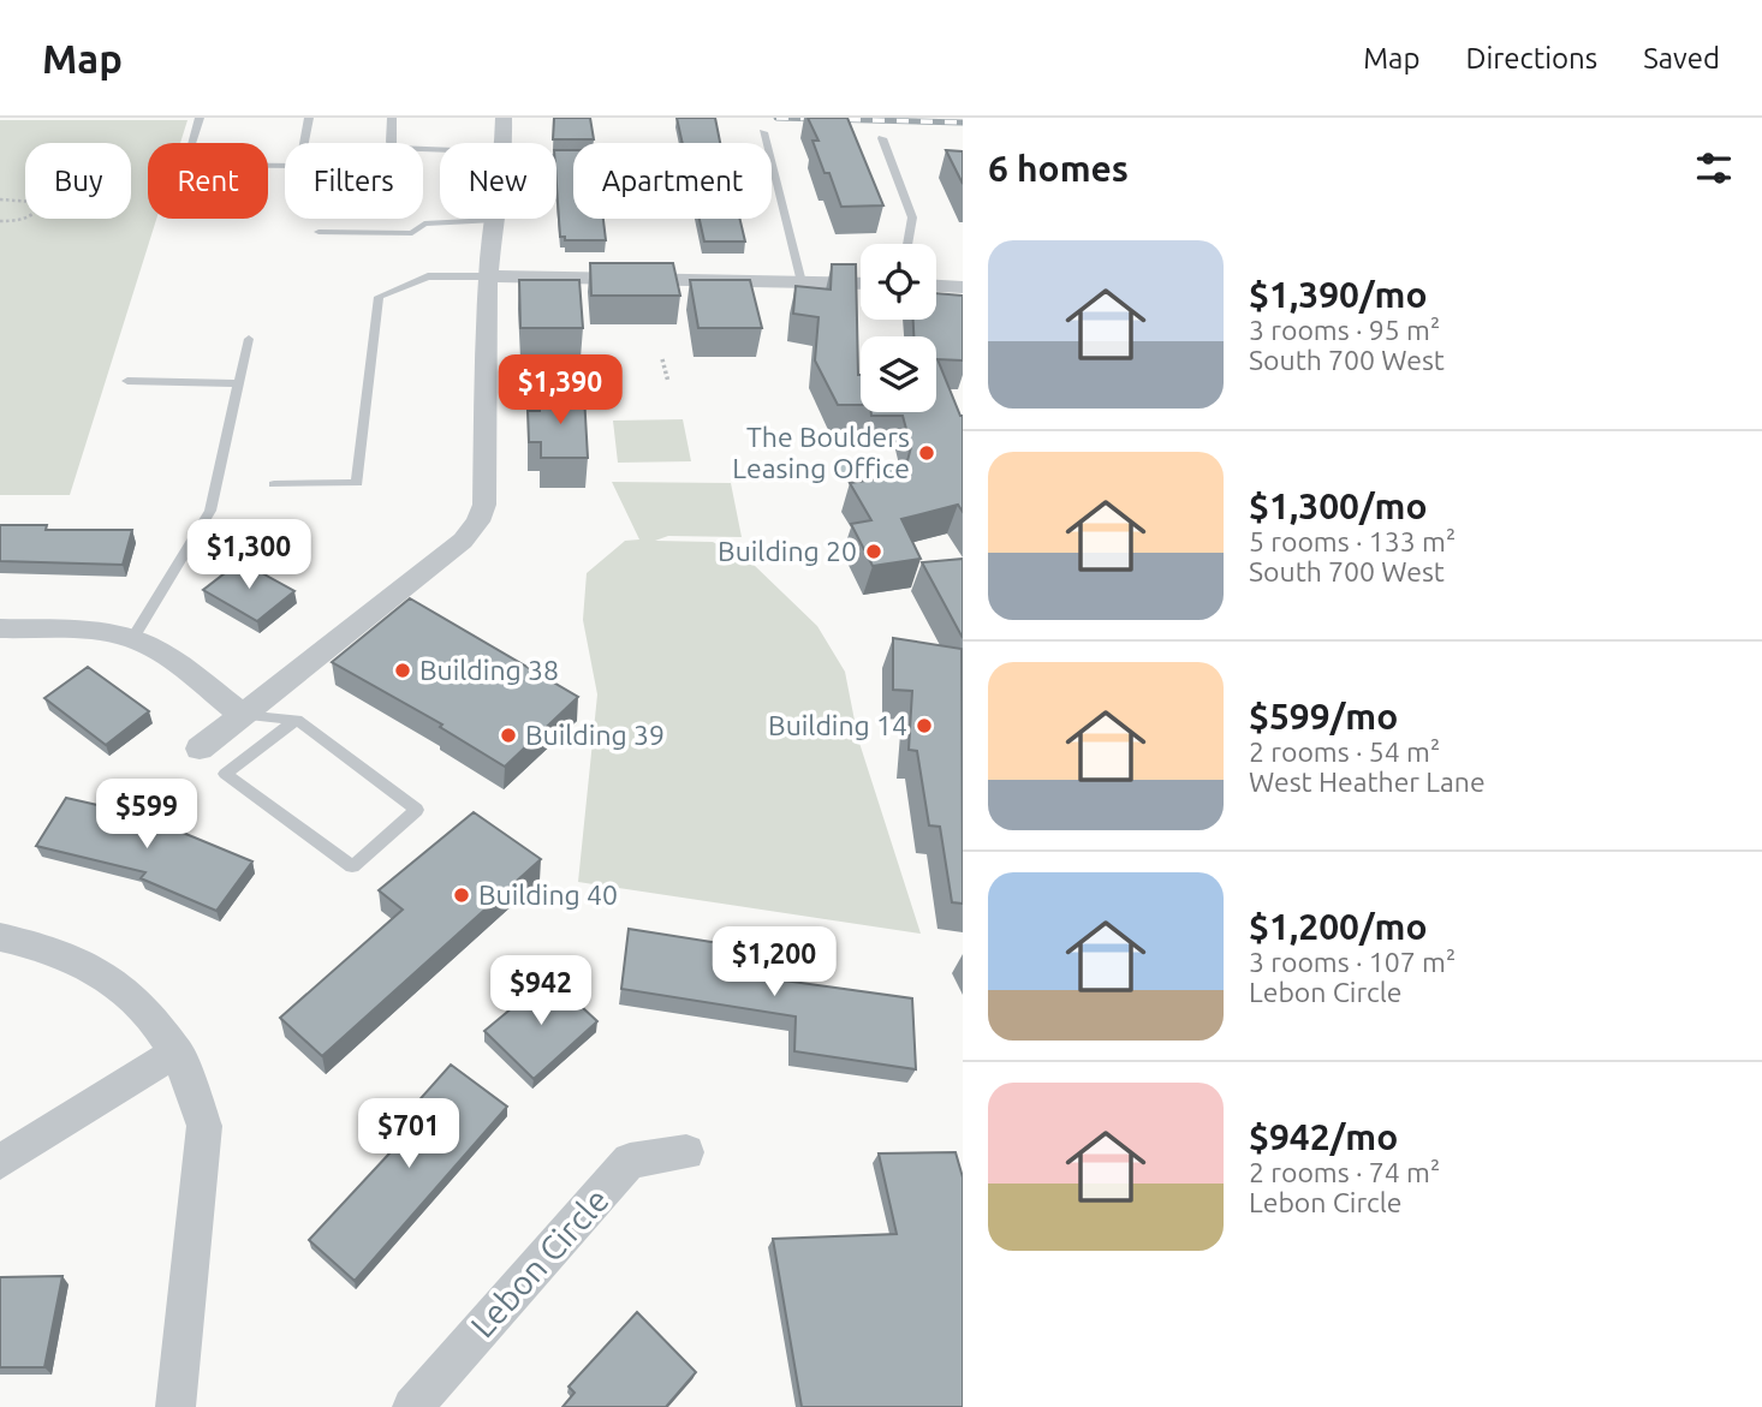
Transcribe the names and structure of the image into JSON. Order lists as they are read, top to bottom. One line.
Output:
{"streets":{"street":["Lebon Circle"]},"places":["The Boulders Leasing Office","Building 20","Building 38","Building 14","Building 39","Building 40"],"page":{"header":"Map","nav":["Map","Directions","Saved"],"heading":"6 homes","chip":["Buy","Rent","Filters","New","Apartment"],"list":[{"name":"$1,390/mo","note":"3 rooms · 95 m² · South 700 West"},{"name":"$1,300/mo","note":"5 rooms · 133 m² · South 700 West"},{"name":"$599/mo","note":"2 rooms · 54 m² · West Heather Lane"},{"name":"$1,200/mo","note":"3 rooms · 107 m² · Lebon Circle"},{"name":"$942/mo","note":"2 rooms · 74 m² · Lebon Circle"}],"price":["$1,390","$1,300","$599","$1,200","$942","$701"]}}
